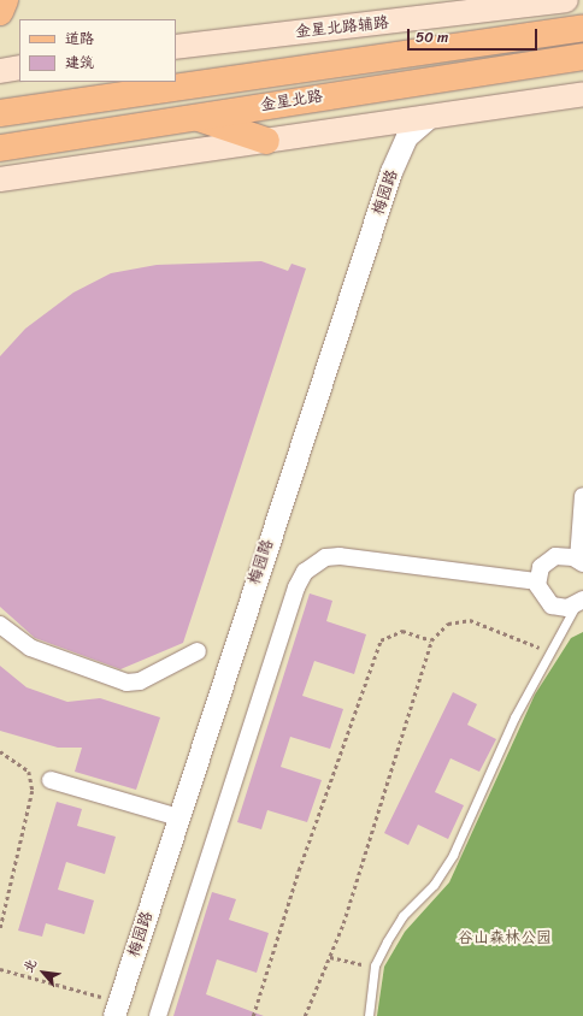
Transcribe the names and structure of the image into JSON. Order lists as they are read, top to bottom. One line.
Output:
{"streets":{"main road":["金星北路辅路","金星北路"],"street":["梅园路"]},"parks":["谷山森林公园"],"legend":["道路","建筑"],"scale_bar":"50 m","north":"top left"}
